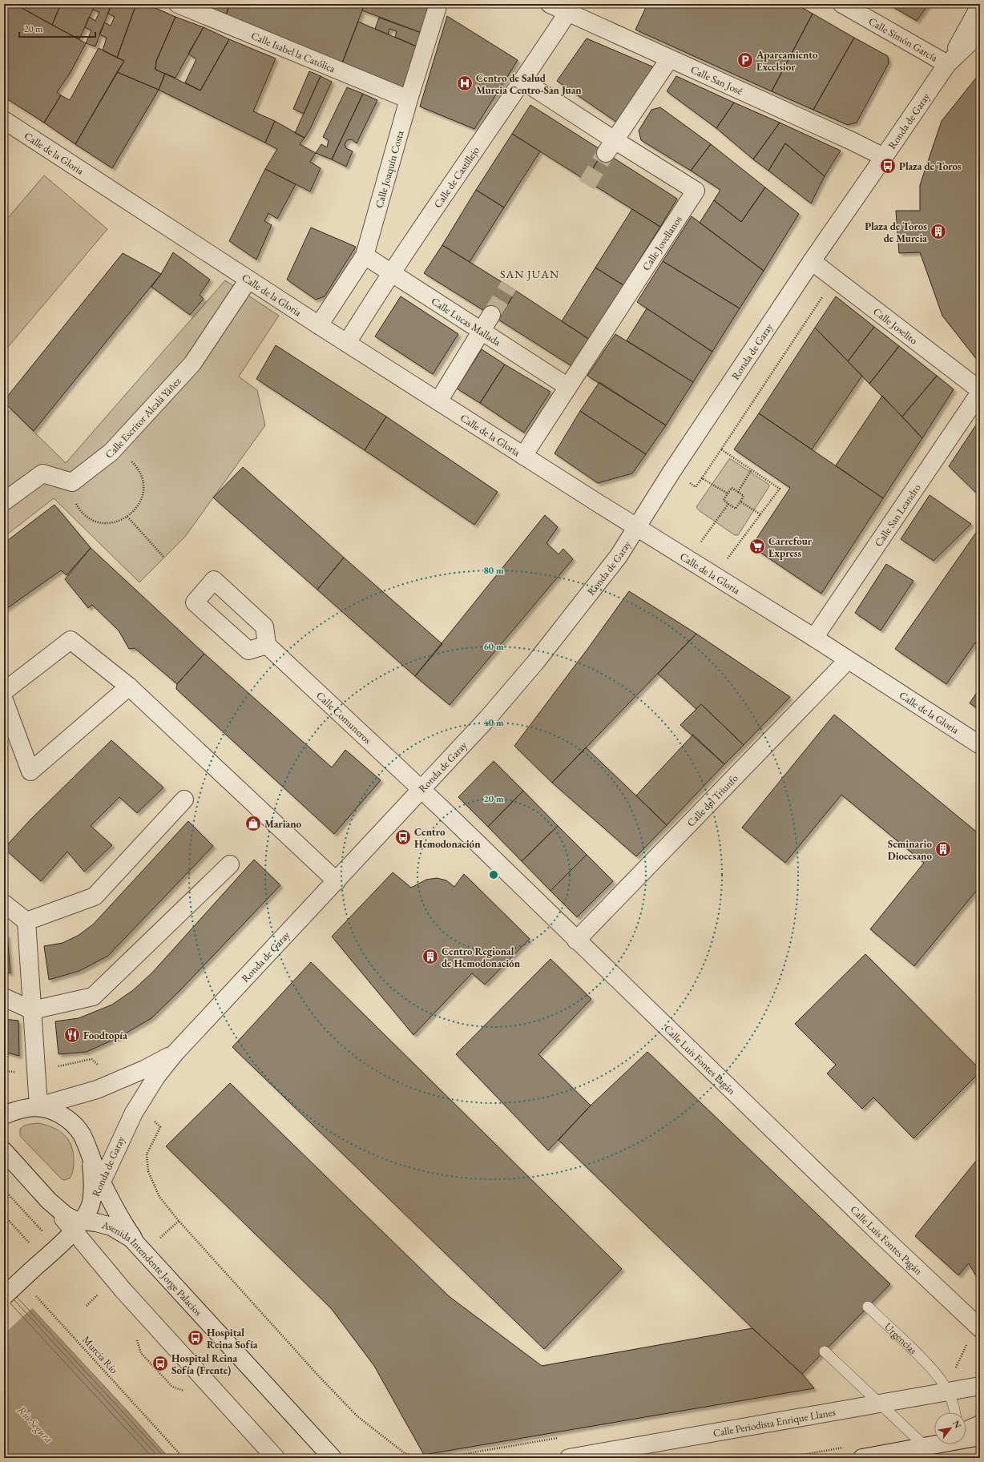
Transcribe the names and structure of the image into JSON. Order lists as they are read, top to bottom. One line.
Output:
{"streets":{"street":["Calle Simón García","Calle Isabel la Católica","Calle San José","Ronda de Garay","Calle de la Gloria","Calle Joaquín Costa","Calle de Castillejo","Calle Jovellanos","Calle Lucas Mallada","Calle Joselito","Calle Escritor Alcalá Yáñez","Calle San Leandro","Calle Comuneros","Calle del Triunfo","Calle Luis Fontes Pagán","Avenida Intendente Jorge Palacios","Calle Periodista Enrique Llanes"],"lane":["Urgencias"],"path":["Murcia Río"]},"crossings":[["Calle Simón García","Ronda de Garay"],["Calle Isabel la Católica","Calle Joaquín Costa"],["Calle San José","Ronda de Garay"],["Calle San José","Calle de Castillejo"],["Ronda de Garay","Calle de la Gloria"],["Ronda de Garay","Calle Joselito"],["Ronda de Garay","Calle Comuneros"],["Ronda de Garay","Calle Luis Fontes Pagán"],["Ronda de Garay","Avenida Intendente Jorge Palacios"],["Calle de la Gloria","Calle Joaquín Costa"],["Calle de la Gloria","Calle de Castillejo"],["Calle de la Gloria","Calle Jovellanos"],["Calle de la Gloria","Calle Escritor Alcalá Yáñez"],["Calle de la Gloria","Calle San Leandro"],["Calle de la Gloria","Calle del Triunfo"],["Calle Joaquín Costa","Calle Lucas Mallada"],["Calle de Castillejo","Calle Lucas Mallada"],["Calle Jovellanos","Calle Lucas Mallada"],["Calle Joselito","Calle San Leandro"],["Calle Comuneros","Calle Luis Fontes Pagán"],["Calle del Triunfo","Calle Luis Fontes Pagán"],["Urgencias","Calle Periodista Enrique Llanes"]],"districts":["SAN JUAN"],"water":["Río Segura"],"places":{"parking":["Aparcamiento Excelsior"],"hospital":["Centro de Salud Murcia Centro-San Juan"],"bus stop":["Plaza de Toros","Centro Hemodonación","Hospital Reina Sofía","Hospital Reina Sofía (Frente)"],"building":["Plaza de Toros de Murcia","Seminario Diocesano","Centro Regional de Hemodonación"],"supermarket":["Carrefour Express"],"shop":["Mariano"],"restaurant":["Foodtopía"]},"scale_bar":"20 m","north":"top right","rings":["80 m","60 m","40 m","20 m"]}
